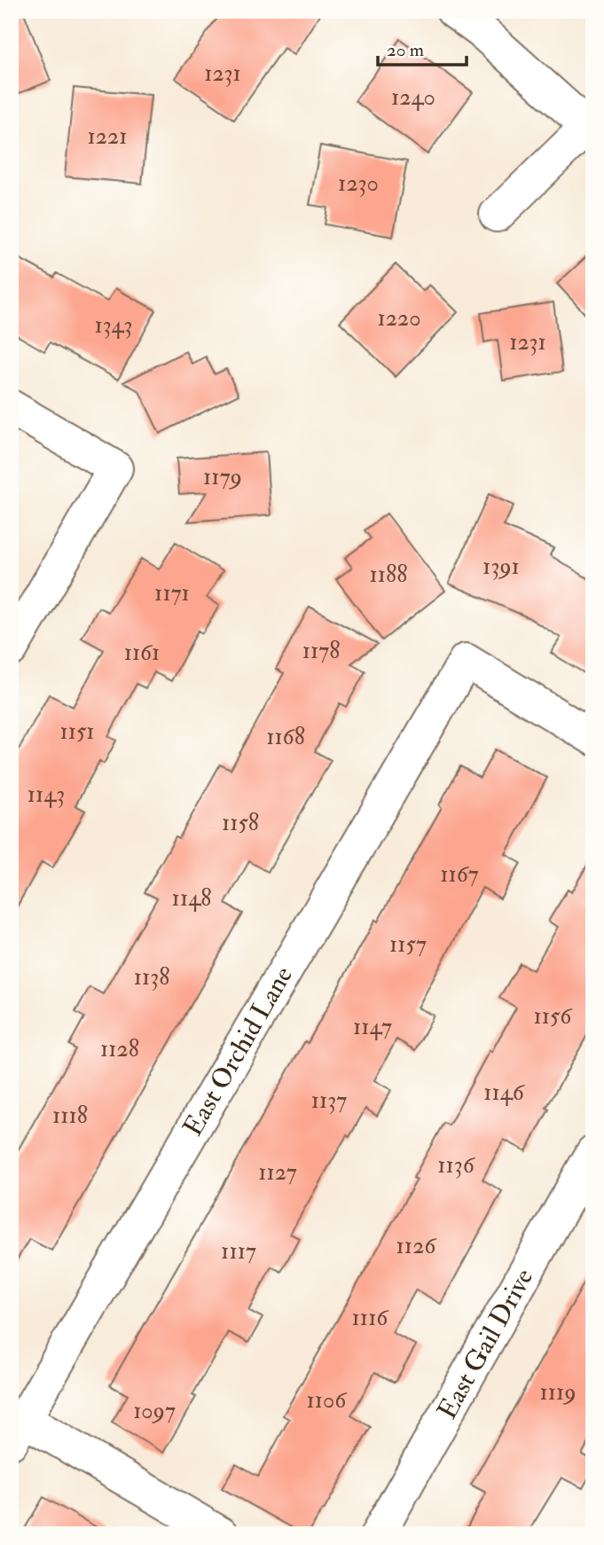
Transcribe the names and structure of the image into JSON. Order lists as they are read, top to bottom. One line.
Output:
{"streets":{"street":["East Orchid Lane","East Gail Drive"]},"house_numbers":["1231","1240","1221","1230","1220","1343","1231","1179","1391","1188","1171","1178","1161","1151","1168","1143","1158","1167","1148","1157","1138","1156","1147","1128","1146","1137","1118","1136","1127","1126","1117","1116","1119","1106","1097"],"scale_bar":"20 m"}
